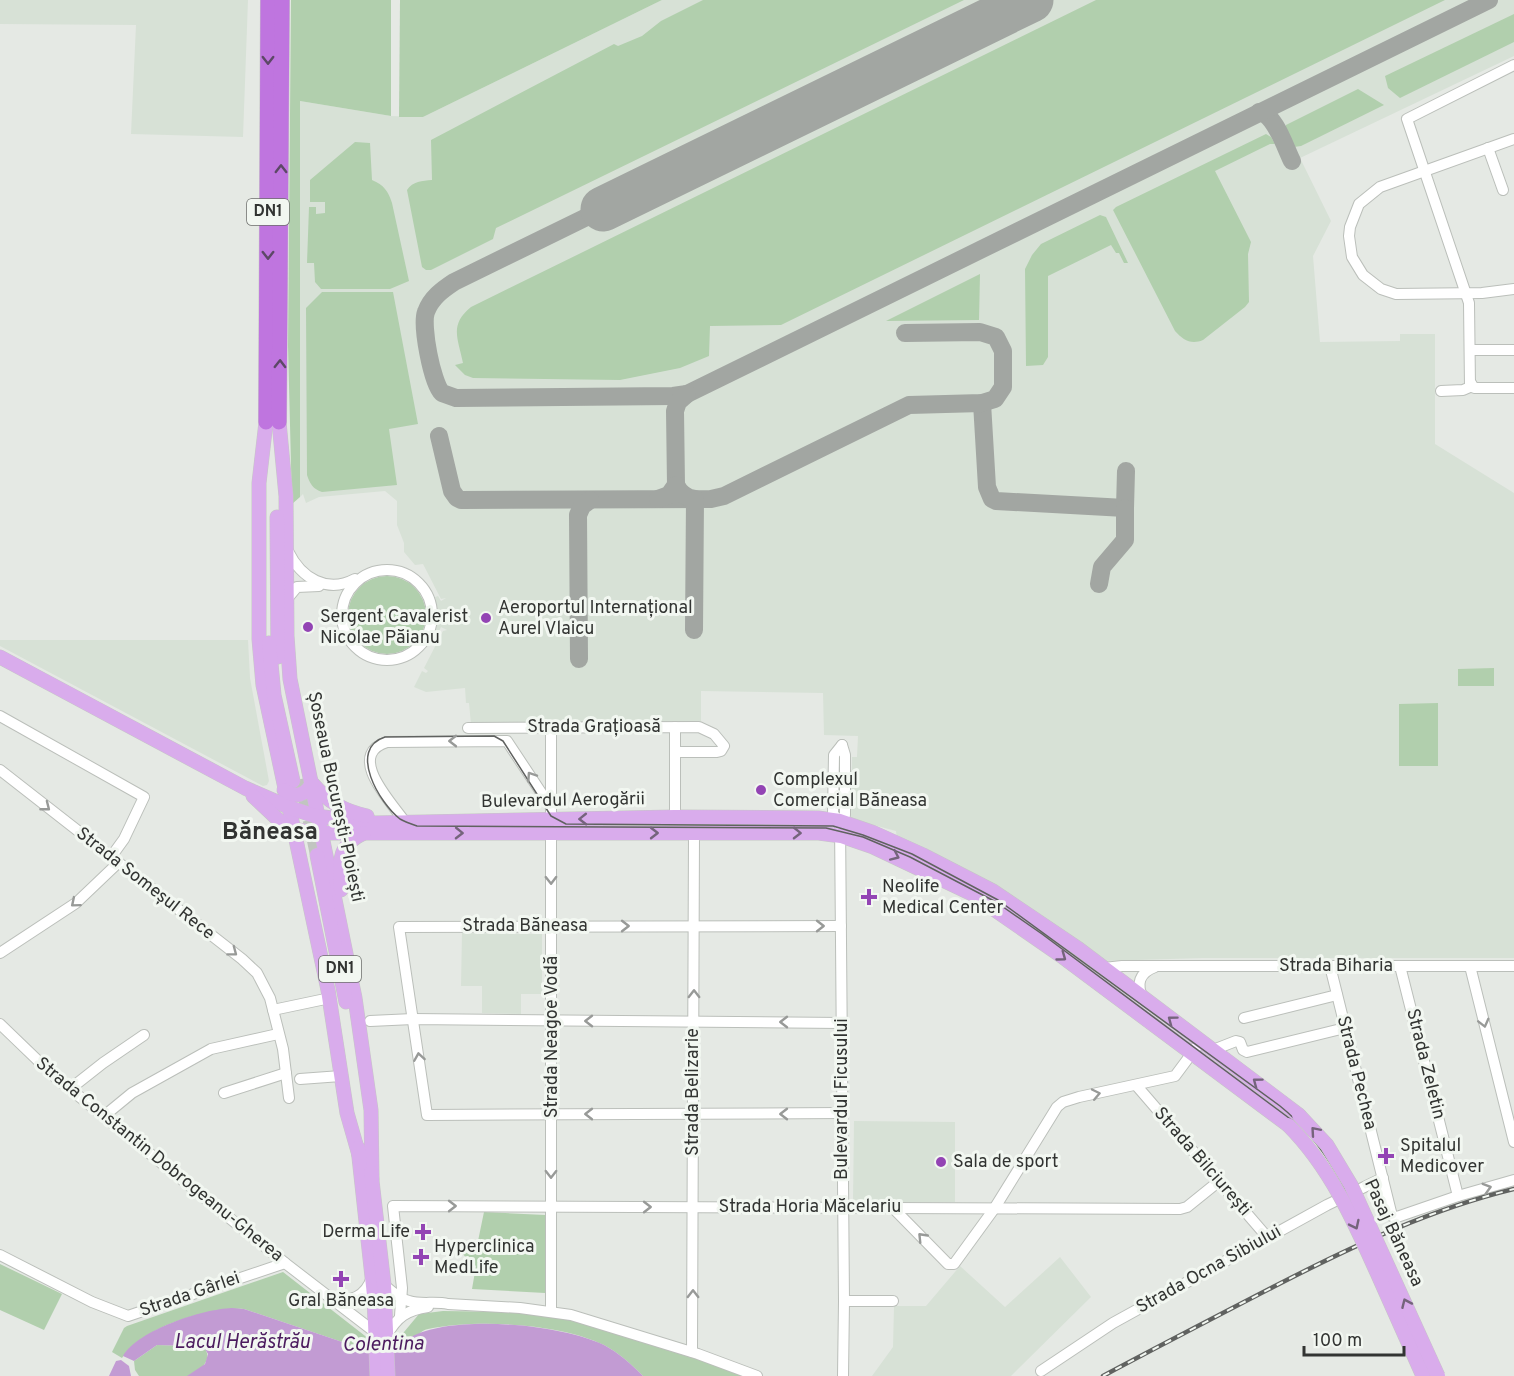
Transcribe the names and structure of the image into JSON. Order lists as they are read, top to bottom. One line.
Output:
{"streets":{"highway":["DN1","Șoseaua București-Ploiești"],"main road":["Bulevardul Aerogării","Pasaj Băneasa"],"street":["Strada Grațioasă","Strada Someșul Rece","Strada Băneasa","Strada Biharia","Strada Neagoe Vodă","Strada Zeletin","Strada Pechea","Strada Belizarie","Bulevardul Ficusului","Strada Constantin Dobrogeanu-Gherea","Strada Bilciurești","Strada Horia Măcelariu","Strada Ocna Sibiului","Strada Gârlei"]},"crossings":[["Strada Grațioasă","Bulevardul Aerogării"],["Strada Grațioasă","Strada Neagoe Vodă"],["Șoseaua București-Ploiești","Bulevardul Aerogării"],["Șoseaua București-Ploiești","Strada Constantin Dobrogeanu-Gherea"],["Bulevardul Aerogării","Strada Biharia"],["Bulevardul Aerogării","Strada Neagoe Vodă"],["Bulevardul Aerogării","Strada Belizarie"],["Bulevardul Aerogării","Bulevardul Ficusului"],["Bulevardul Aerogării","Pasaj Băneasa"],["Strada Băneasa","Strada Neagoe Vodă"],["Strada Băneasa","Strada Belizarie"],["Strada Băneasa","Bulevardul Ficusului"],["Strada Biharia","Strada Zeletin"],["Strada Biharia","Strada Pechea"],["Strada Biharia","Pasaj Băneasa"],["Strada Neagoe Vodă","Strada Horia Măcelariu"],["Strada Zeletin","Strada Pechea"],["Strada Pechea","Strada Ocna Sibiului"],["Strada Belizarie","Strada Horia Măcelariu"],["Bulevardul Ficusului","Strada Horia Măcelariu"],["Strada Constantin Dobrogeanu-Gherea","Strada Gârlei"],["Strada Bilciurești","Strada Horia Măcelariu"],["Strada Bilciurești","Strada Ocna Sibiului"]],"one_way":["Strada Someșul Rece","Strada Belizarie"],"districts":["Băneasa"],"water":["Lacul Herăstrău","Colentina"],"places":{"other":["Aeroportul Internațional Aurel Vlaicu","Sergent Cavalerist Nicolae Păianu","Complexul Comercial Băneasa","Sala de sport"],"health":["Neolife Medical Center","Spitalul Medicover","Derma Life","Hyperclinica MedLife","Gral Băneasa"]},"scale_bar":"100 m"}
